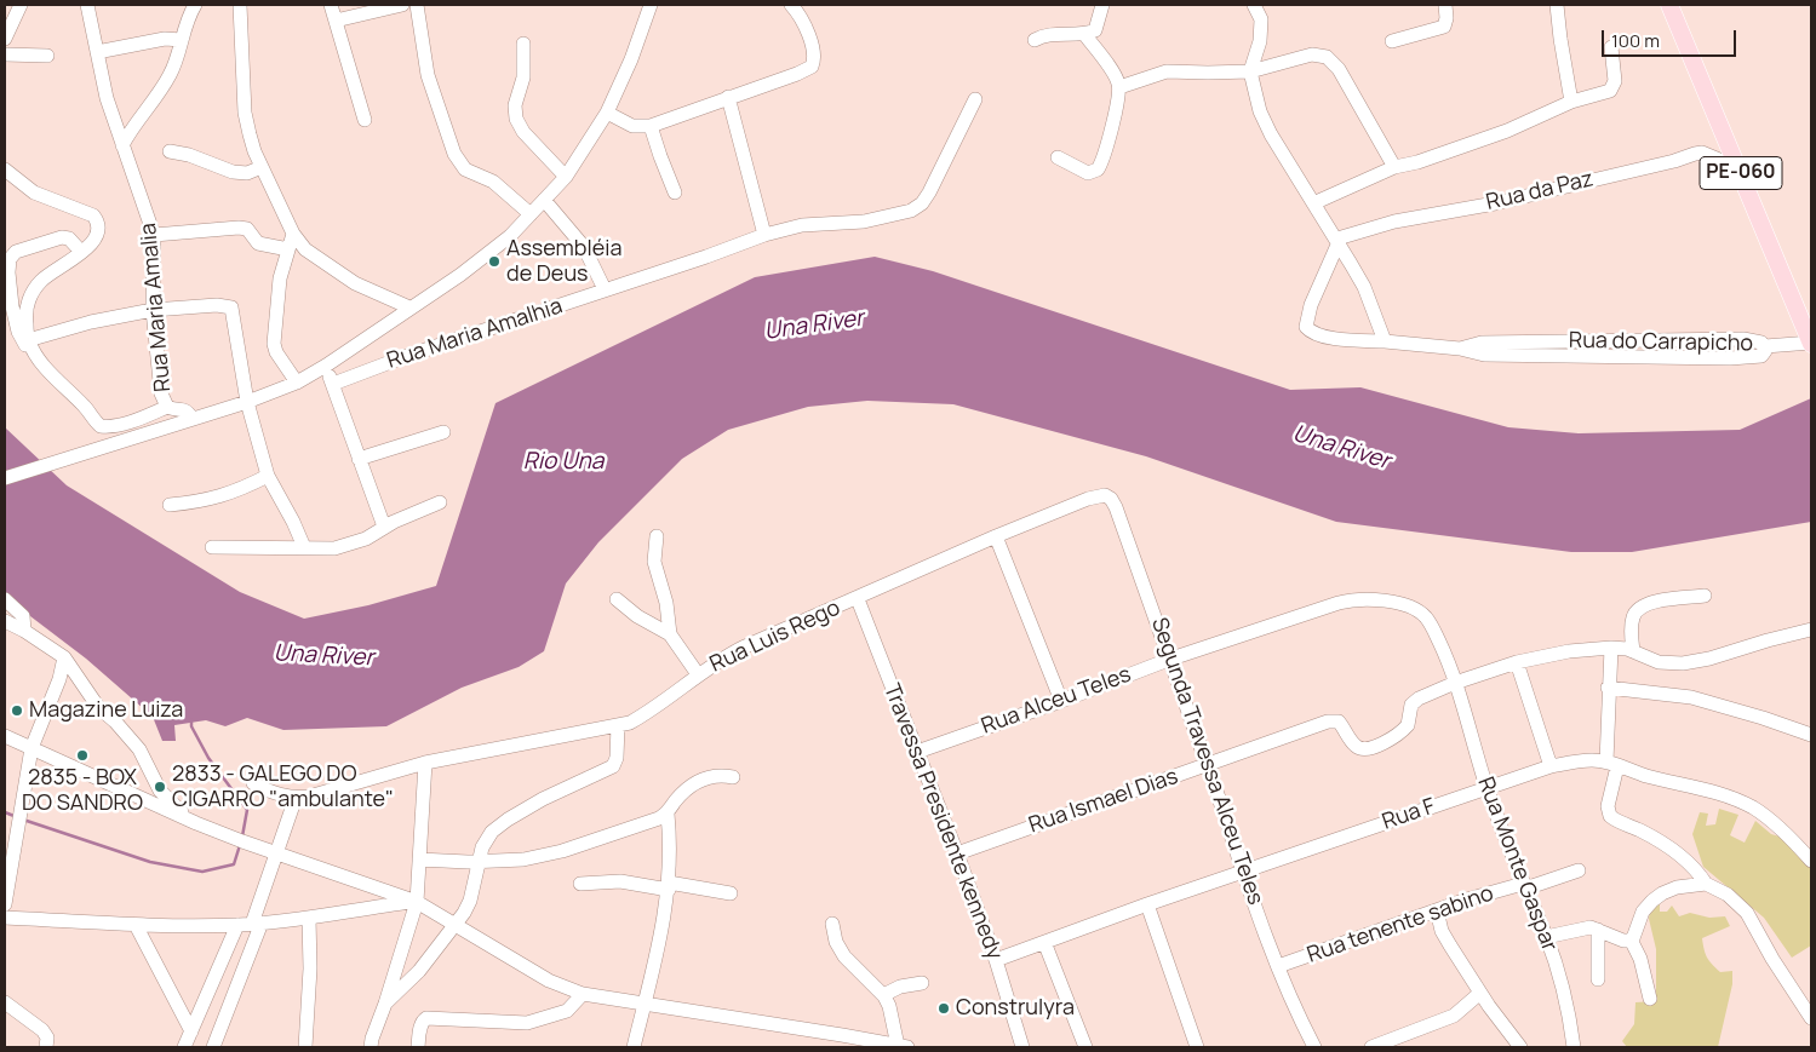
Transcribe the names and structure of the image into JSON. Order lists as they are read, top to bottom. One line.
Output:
{"streets":{"main road":["PE-060"],"street":["Rua da Paz","Rua Maria Amalia","Rua Maria Amalhia","Rua do Carrapicho","Rua Luis Rego","Rua Alceu Teles","Segunda Travessa Alceu Teles","Rua Ismael Dias","Rua F","Travessa Presidente kennedy","Rua Monte Gaspar","Rua tenente sabino"]},"crossings":[["PE-060","Rua da Paz"],["PE-060","Rua do Carrapicho"],["Rua Maria Amalia","Rua Maria Amalhia"],["Rua Luis Rego","Segunda Travessa Alceu Teles"],["Rua Luis Rego","Travessa Presidente kennedy"],["Rua Alceu Teles","Segunda Travessa Alceu Teles"],["Rua Alceu Teles","Travessa Presidente kennedy"],["Rua Alceu Teles","Rua Monte Gaspar"],["Segunda Travessa Alceu Teles","Rua Ismael Dias"],["Segunda Travessa Alceu Teles","Rua F"],["Segunda Travessa Alceu Teles","Rua tenente sabino"],["Rua Ismael Dias","Travessa Presidente kennedy"],["Rua Ismael Dias","Rua Monte Gaspar"],["Rua F","Travessa Presidente kennedy"],["Rua F","Rua Monte Gaspar"],["Rua Monte Gaspar","Rua tenente sabino"]],"water":["Una River","Rio Una"],"places":["Assembléia de Deus","Magazine Luiza","2835 - BOX DO SANDRO","2833 - GALEGO DO CIGARRO \"ambulante\"","Construlyra"],"scale_bar":"100 m"}
